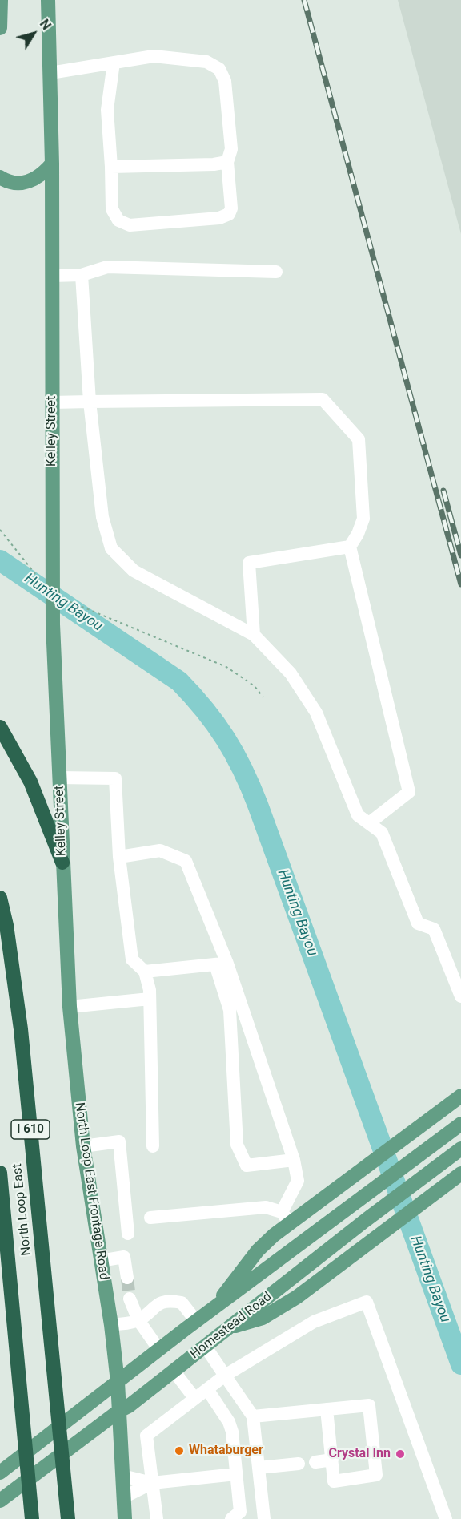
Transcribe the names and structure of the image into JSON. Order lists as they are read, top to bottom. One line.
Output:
{"streets":{"highway":["I 610","North Loop East"],"main road":["Kelley Street","North Loop East Frontage Road","Homestead Road"]},"crossings":[["Kelley Street","North Loop East Frontage Road"],["North Loop East Frontage Road","Homestead Road"]],"water":["Hunting Bayou"],"places":["Whataburger","Crystal Inn"],"north":"top right"}
